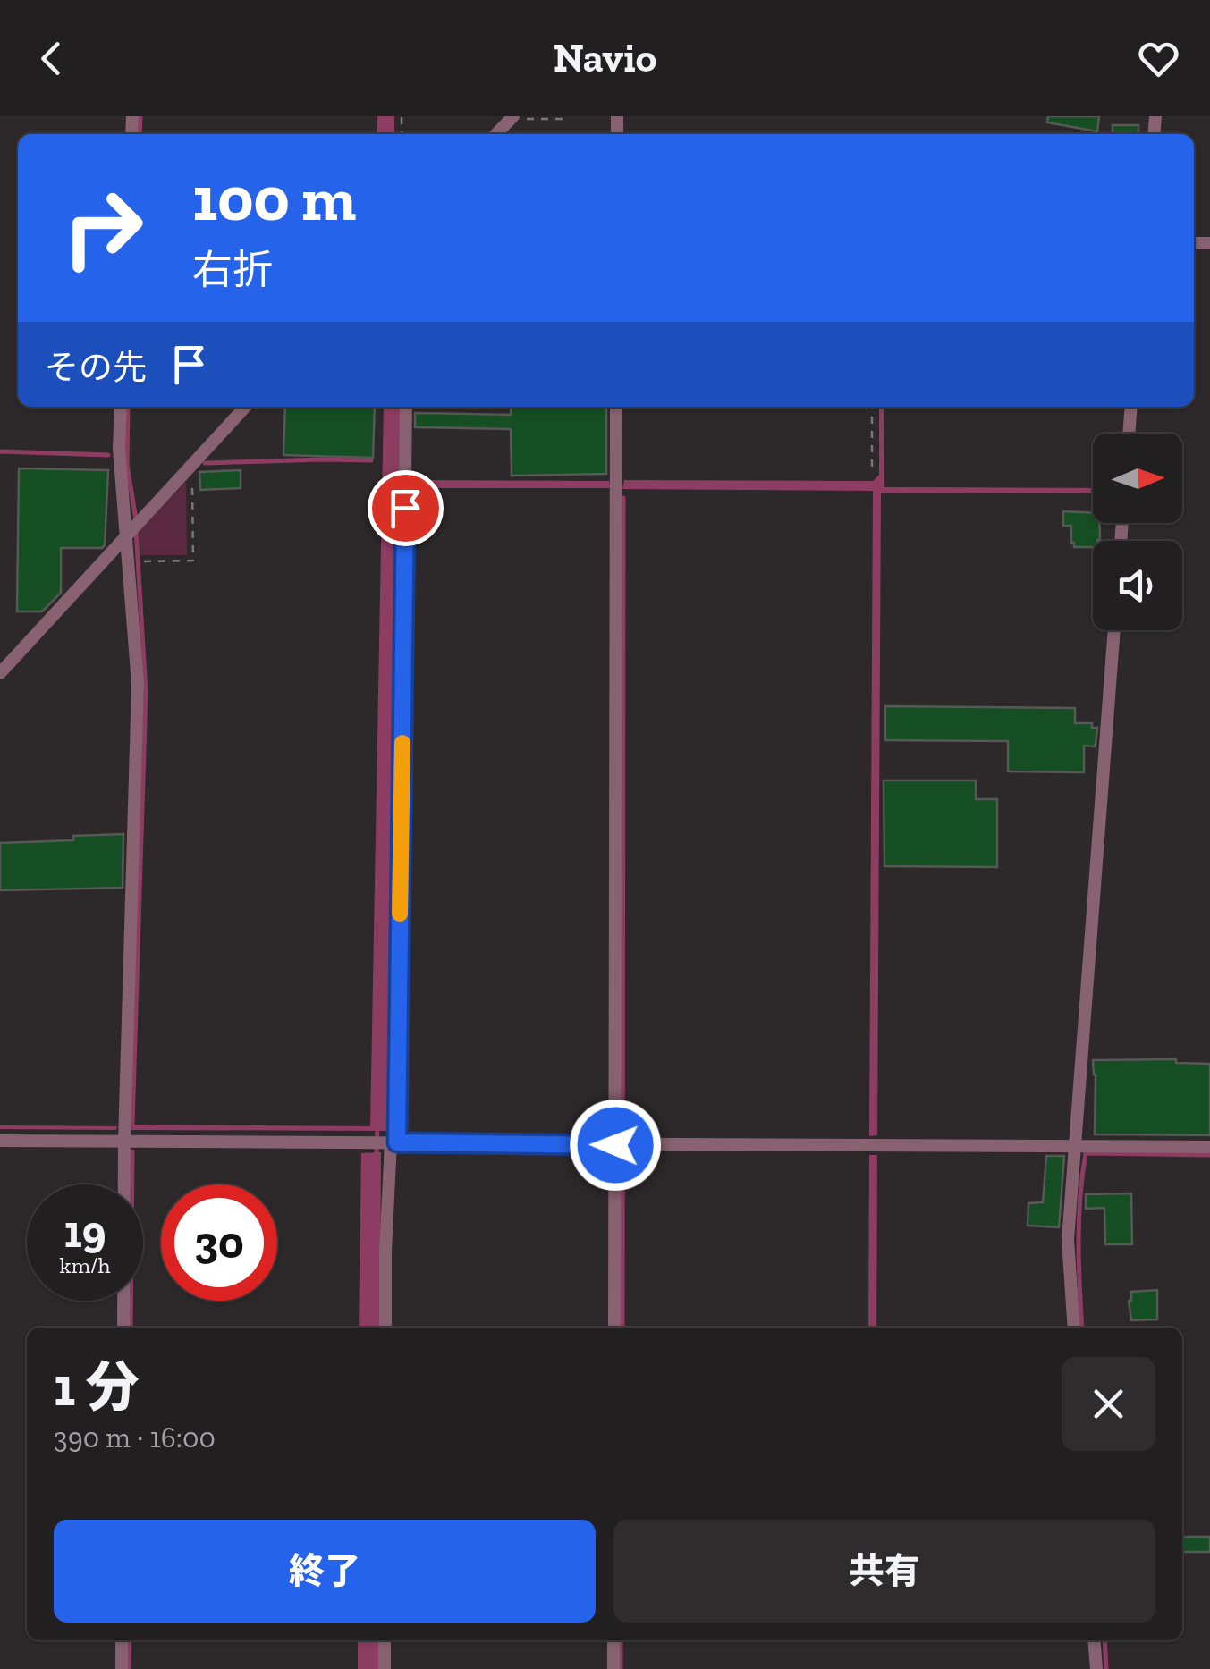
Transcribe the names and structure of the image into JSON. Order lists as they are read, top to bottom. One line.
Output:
{"north":"right","page":{"header":"Navio","turn":["100 m","右折"],"then":"その先","speed":"19 km/h","limit":"30","heading":["1 分","390 m · 16:00"],"buttons":["終了","共有"]}}
